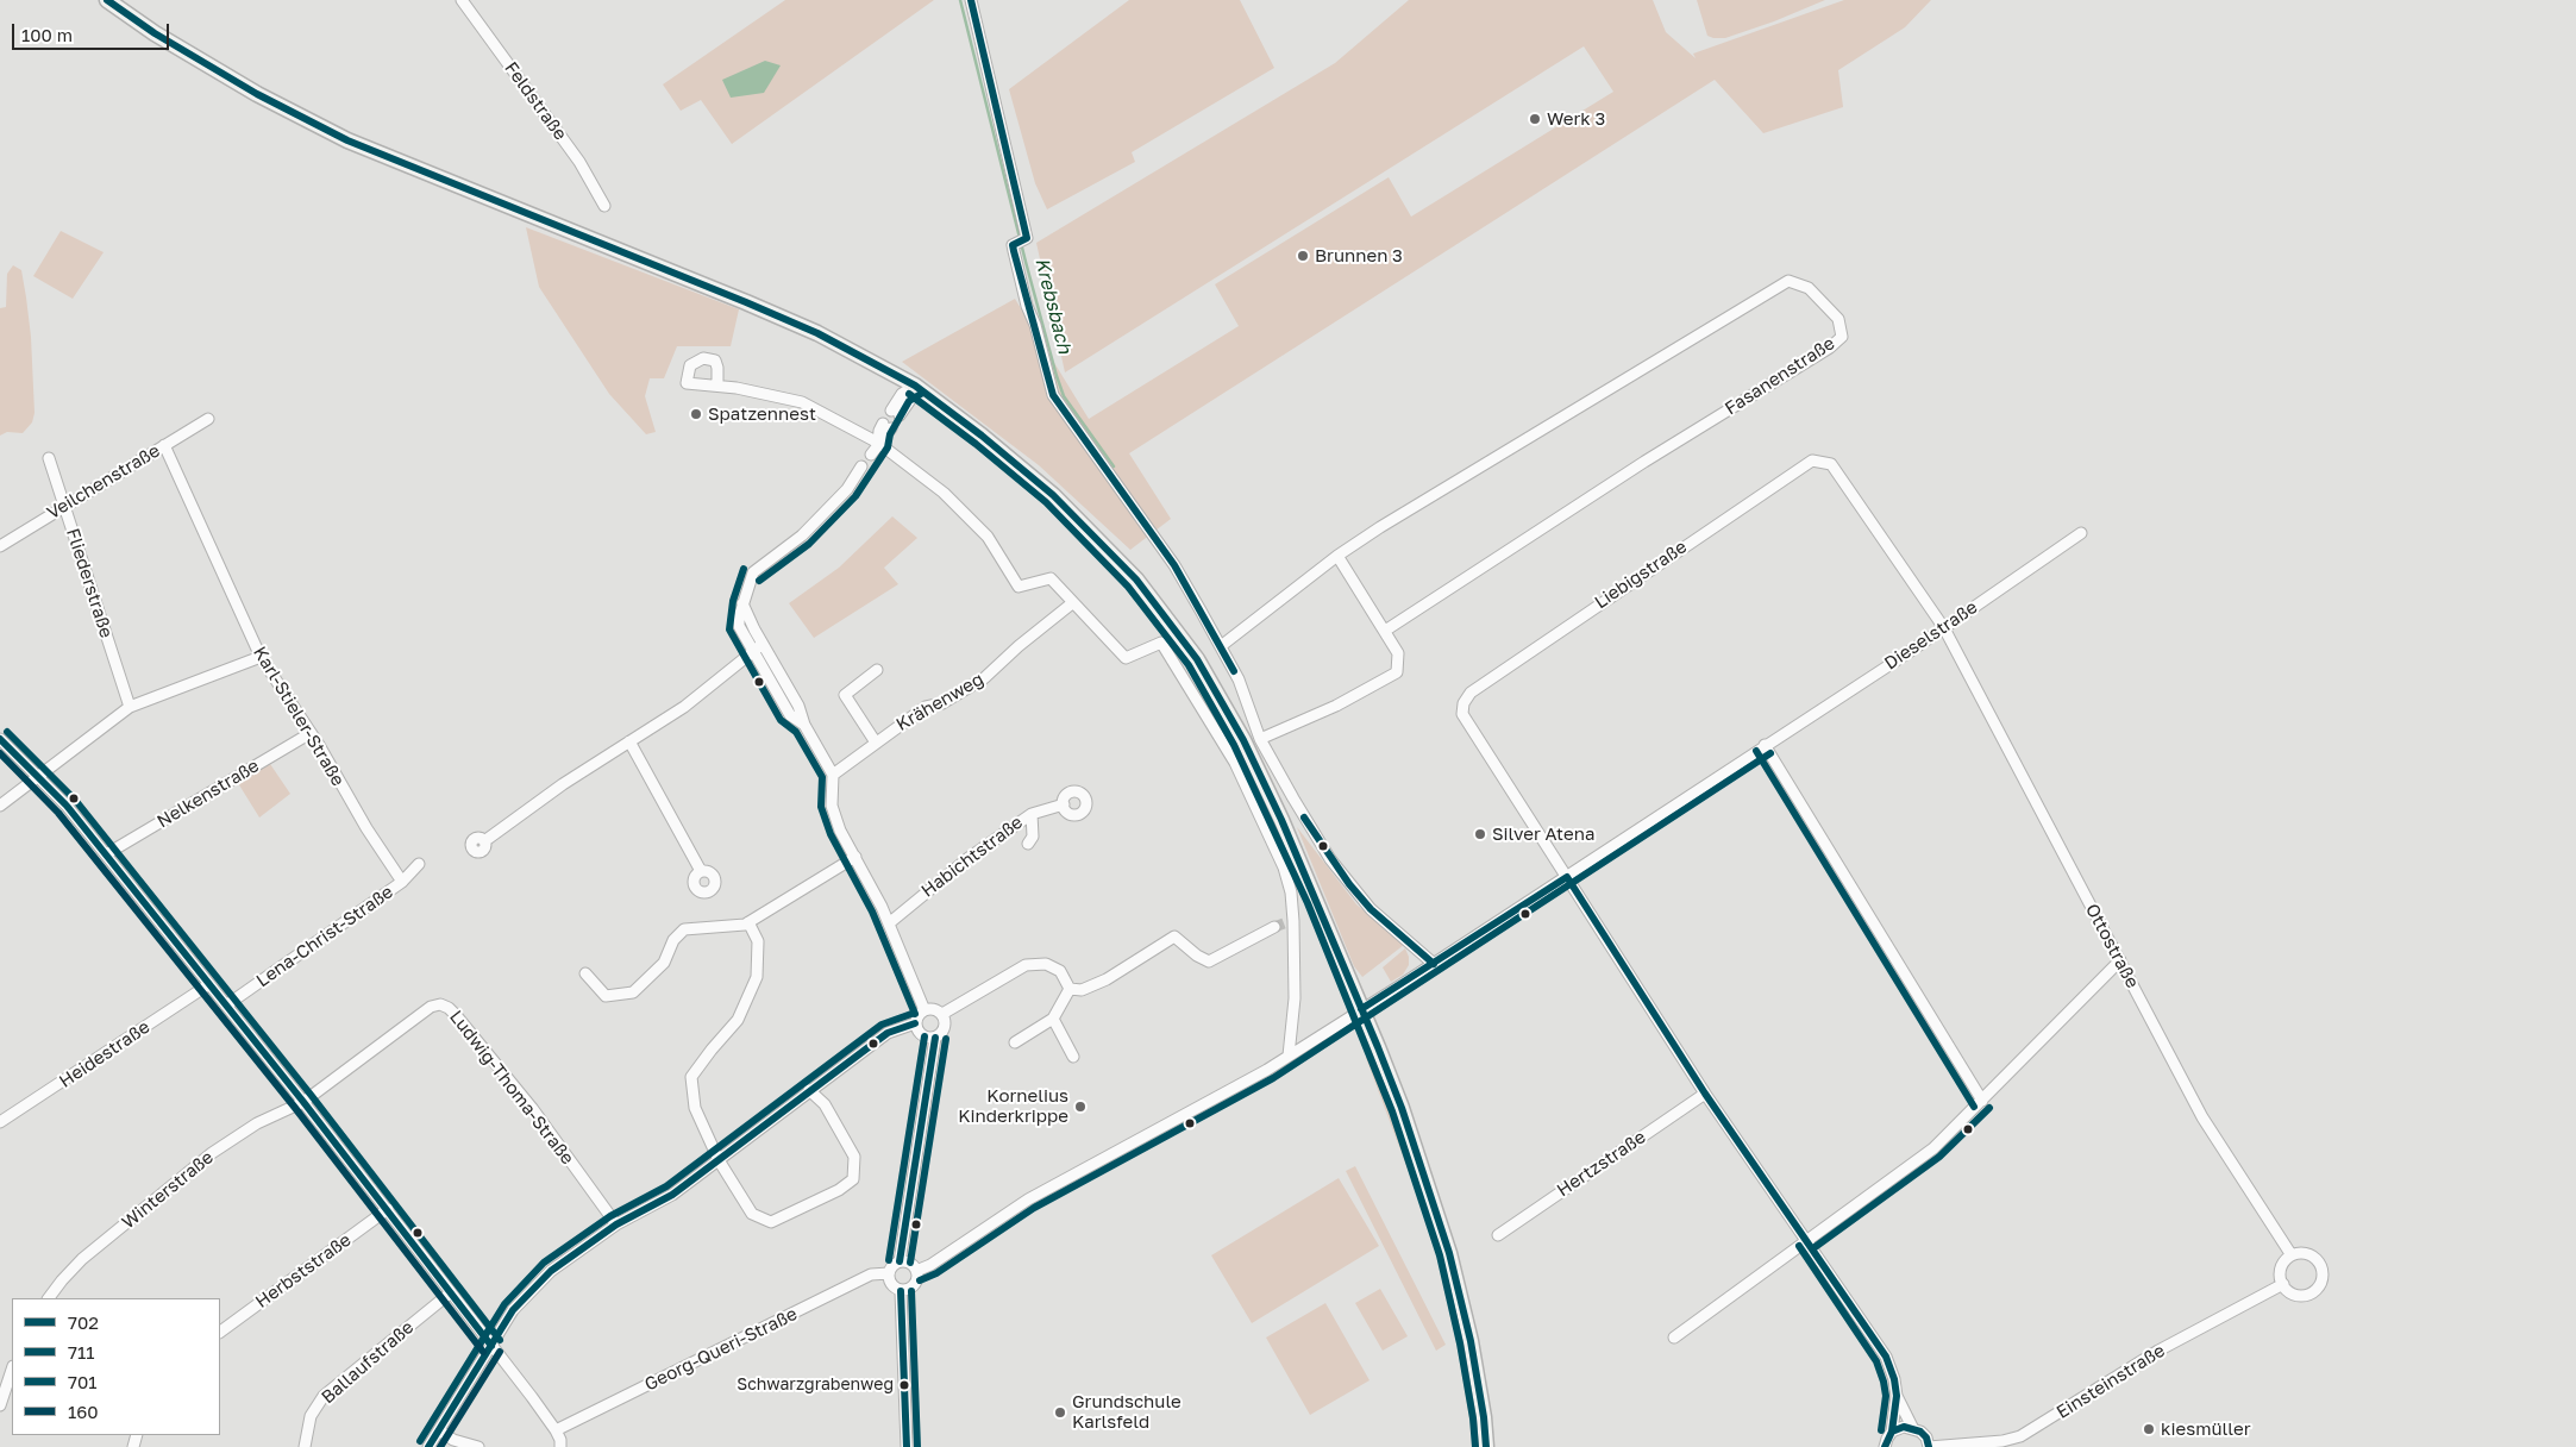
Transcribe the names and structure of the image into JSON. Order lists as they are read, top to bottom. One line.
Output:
{"streets":{"street":["Feldstraße","Fasanenstraße","Veilchenstraße","Liebigstraße","Fliederstraße","Dieselstraße","Krähenweg","Karl-Stieler-Straße","Nelkenstraße","Habichtstraße","Lena-Christ-Straße","Ottostraße","Heidestraße","Ludwig-Thoma-Straße","Hertzstraße","Winterstraße","Herbststraße","Georg-Queri-Straße","Ballaufstraße","Einsteinstraße"]},"crossings":[["Veilchenstraße","Fliederstraße"],["Veilchenstraße","Karl-Stieler-Straße"],["Liebigstraße","Dieselstraße"],["Liebigstraße","Ottostraße"],["Liebigstraße","Hertzstraße"],["Dieselstraße","Ottostraße"],["Dieselstraße","Georg-Queri-Straße"],["Karl-Stieler-Straße","Nelkenstraße"],["Karl-Stieler-Straße","Lena-Christ-Straße"],["Ottostraße","Einsteinstraße"],["Ludwig-Thoma-Straße","Winterstraße"]],"water":["Krebsbach"],"places":["Werk 3","Brunnen 3","Spatzennest","Silver Atena","Kornelius Kinderkrippe","Schwarzgrabenweg","Grundschule Karlsfeld","kiesmüller"],"lines":["transit line 702","transit line 711","transit line 701","transit line 160"],"legend":["702","711","701","160"],"scale_bar":"100 m"}
